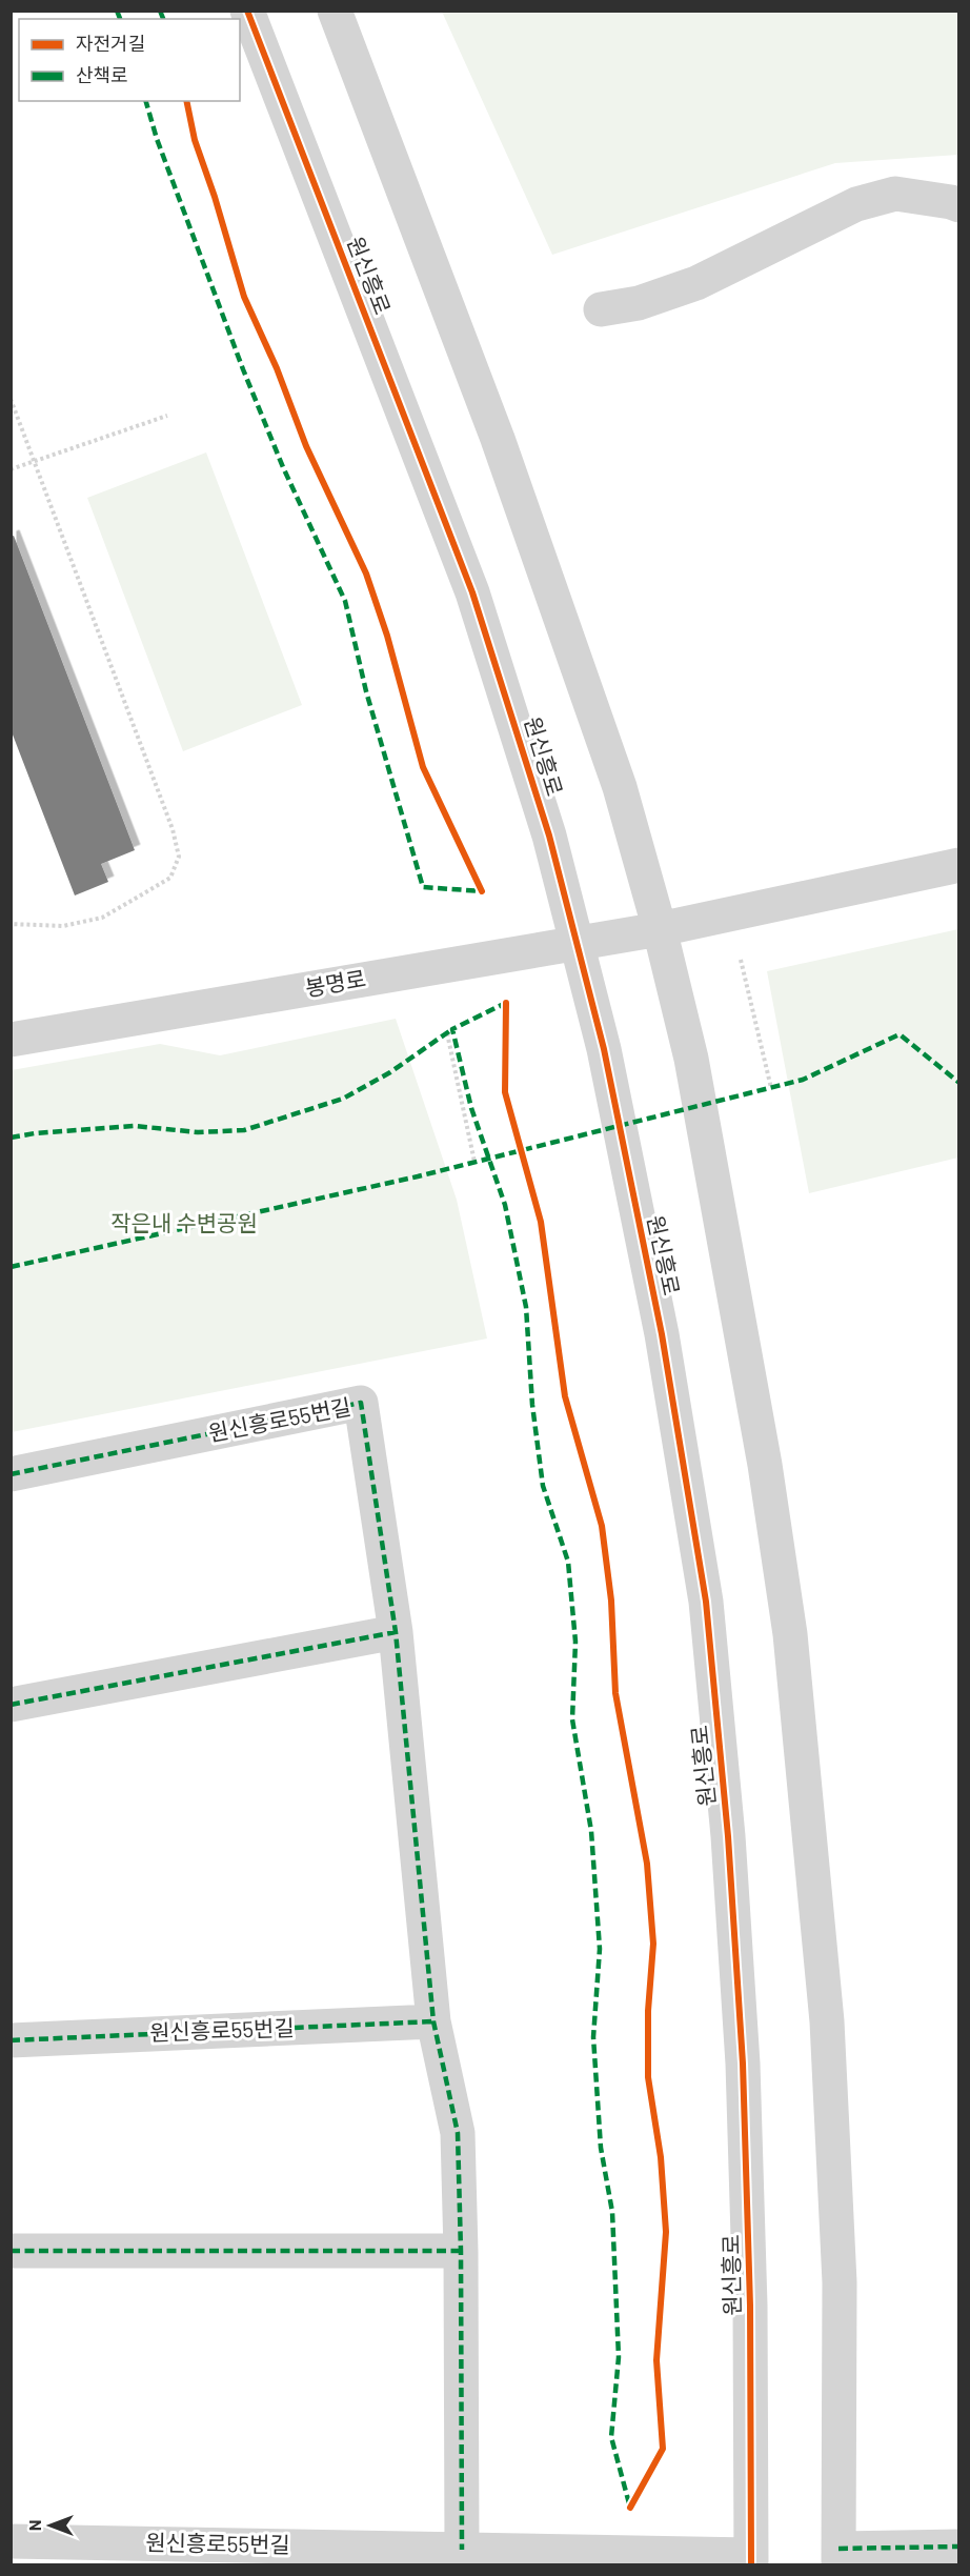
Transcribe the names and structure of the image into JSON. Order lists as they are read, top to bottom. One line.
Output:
{"streets":{"street":["원신흥로","봉명로","원신흥로55번길"]},"crossings":[["원신흥로","봉명로"],["원신흥로","원신흥로55번길"]],"parks":["작은내 수변공원"],"legend":["자전거길","산책로"],"north":"left"}
